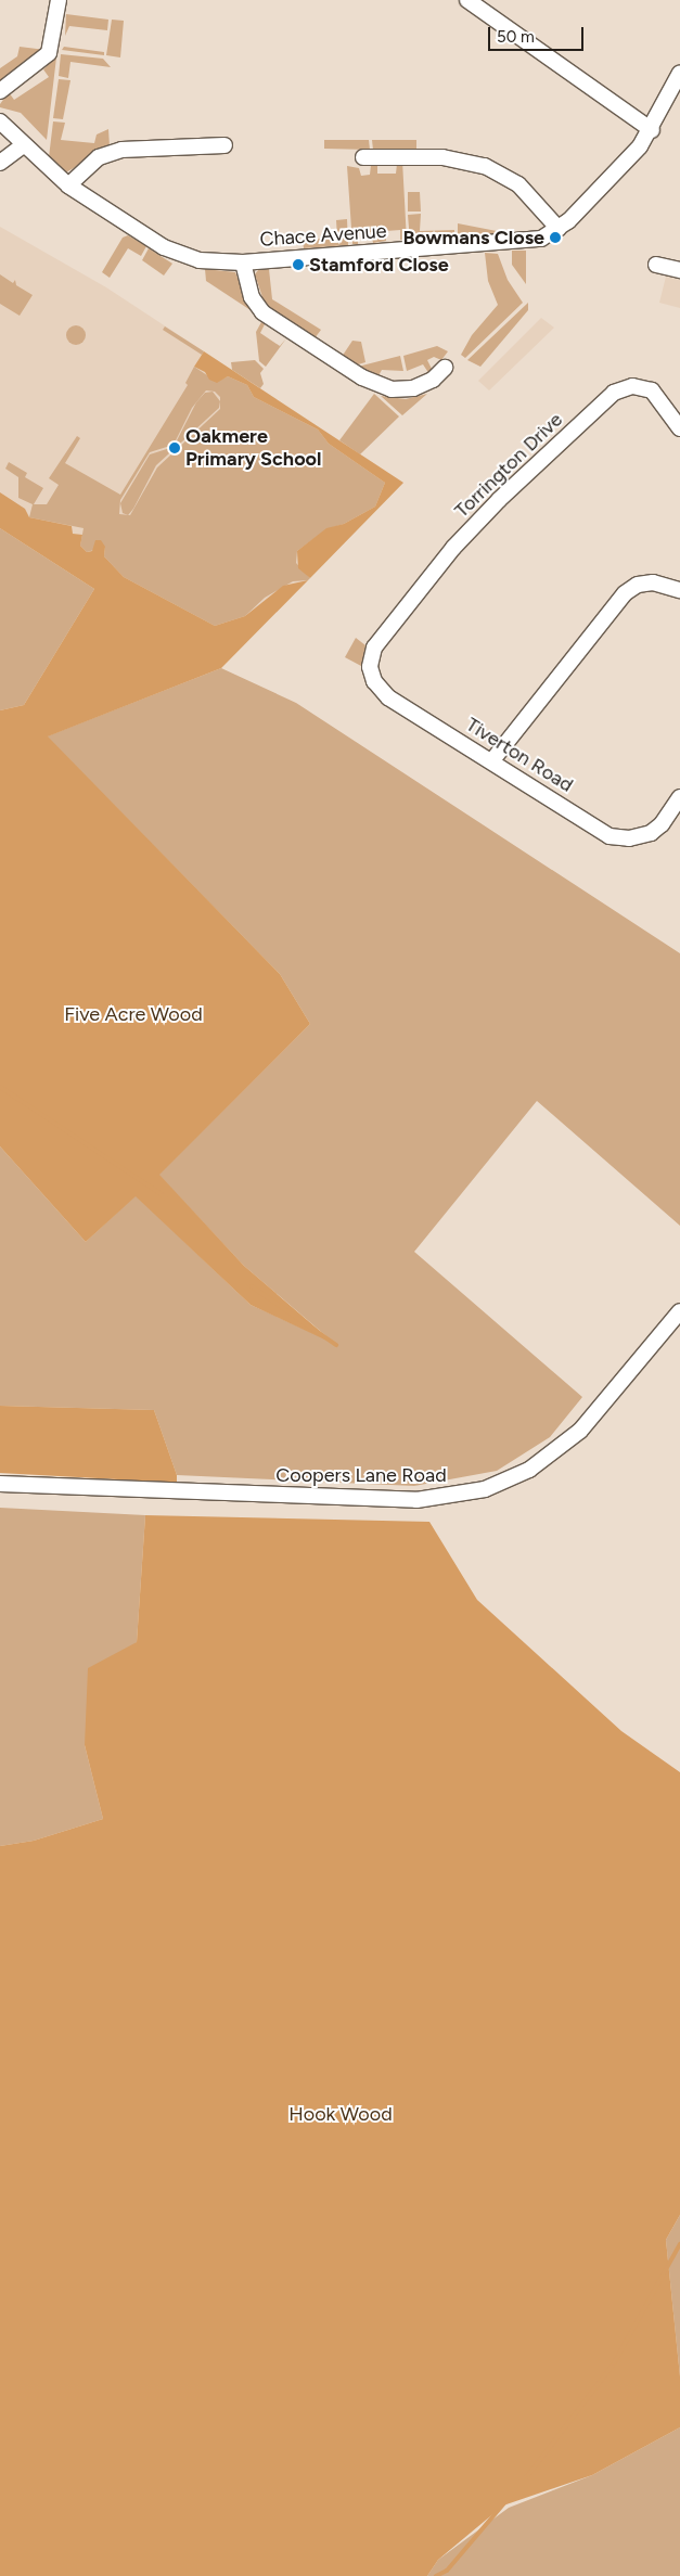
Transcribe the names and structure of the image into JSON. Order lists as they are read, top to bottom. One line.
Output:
{"streets":{"street":["Chace Avenue","Torrington Drive","Tiverton Road","Coopers Lane Road"]},"crossings":[["Torrington Drive","Tiverton Road"]],"parks":["Five Acre Wood","Hook Wood"],"places":["Bowmans Close","Stamford Close","Oakmere Primary School"],"scale_bar":"50 m"}
